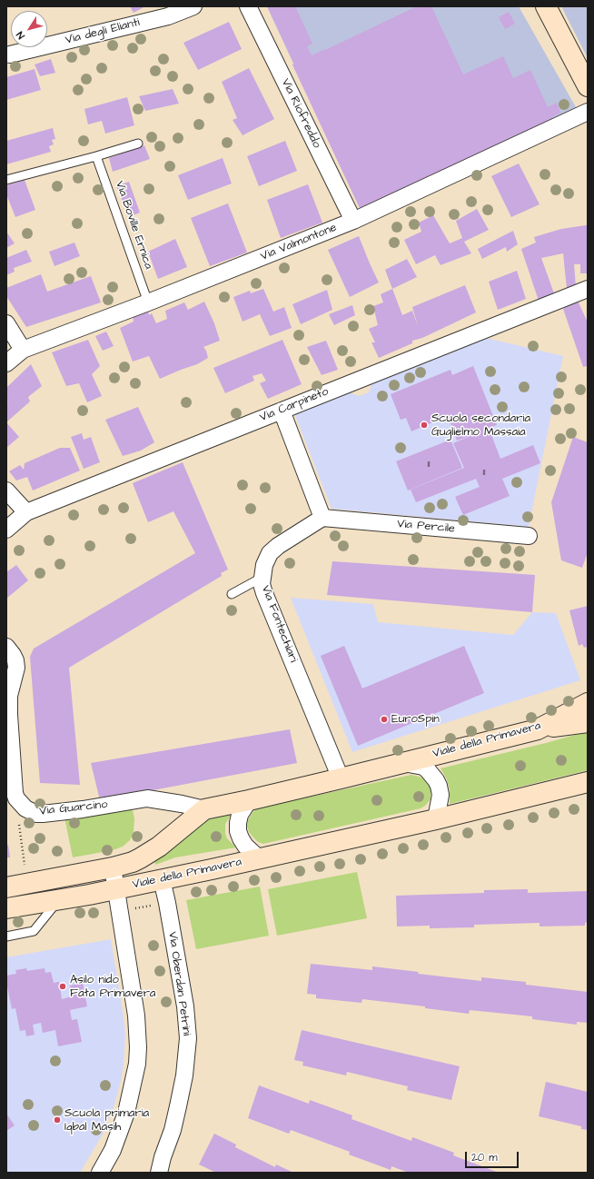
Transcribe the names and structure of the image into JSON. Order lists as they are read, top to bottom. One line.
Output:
{"streets":{"main road":["Viale della Primavera"],"street":["Via degli Elianti","Via Riofreddo","Via Valmontone","Via Carpineto","Via Percile","Via Fontechiari","Via Guarcino","Via Oberdan Petrini"],"lane":["Via Boville Ernica"]},"crossings":[["Via Riofreddo","Via Valmontone"],["Via Boville Ernica","Via Valmontone"],["Via Percile","Via Fontechiari"],["Via Fontechiari","Viale della Primavera"],["Viale della Primavera","Via Guarcino"],["Viale della Primavera","Via Oberdan Petrini"]],"places":["Scuola secondaria Guglielmo Massaia","EuroSpin","Asilo nido Fata Primavera","Scuola primaria Iqbal Masih"],"house_numbers":["11","11"],"scale_bar":"20 m","north":"bottom left"}
